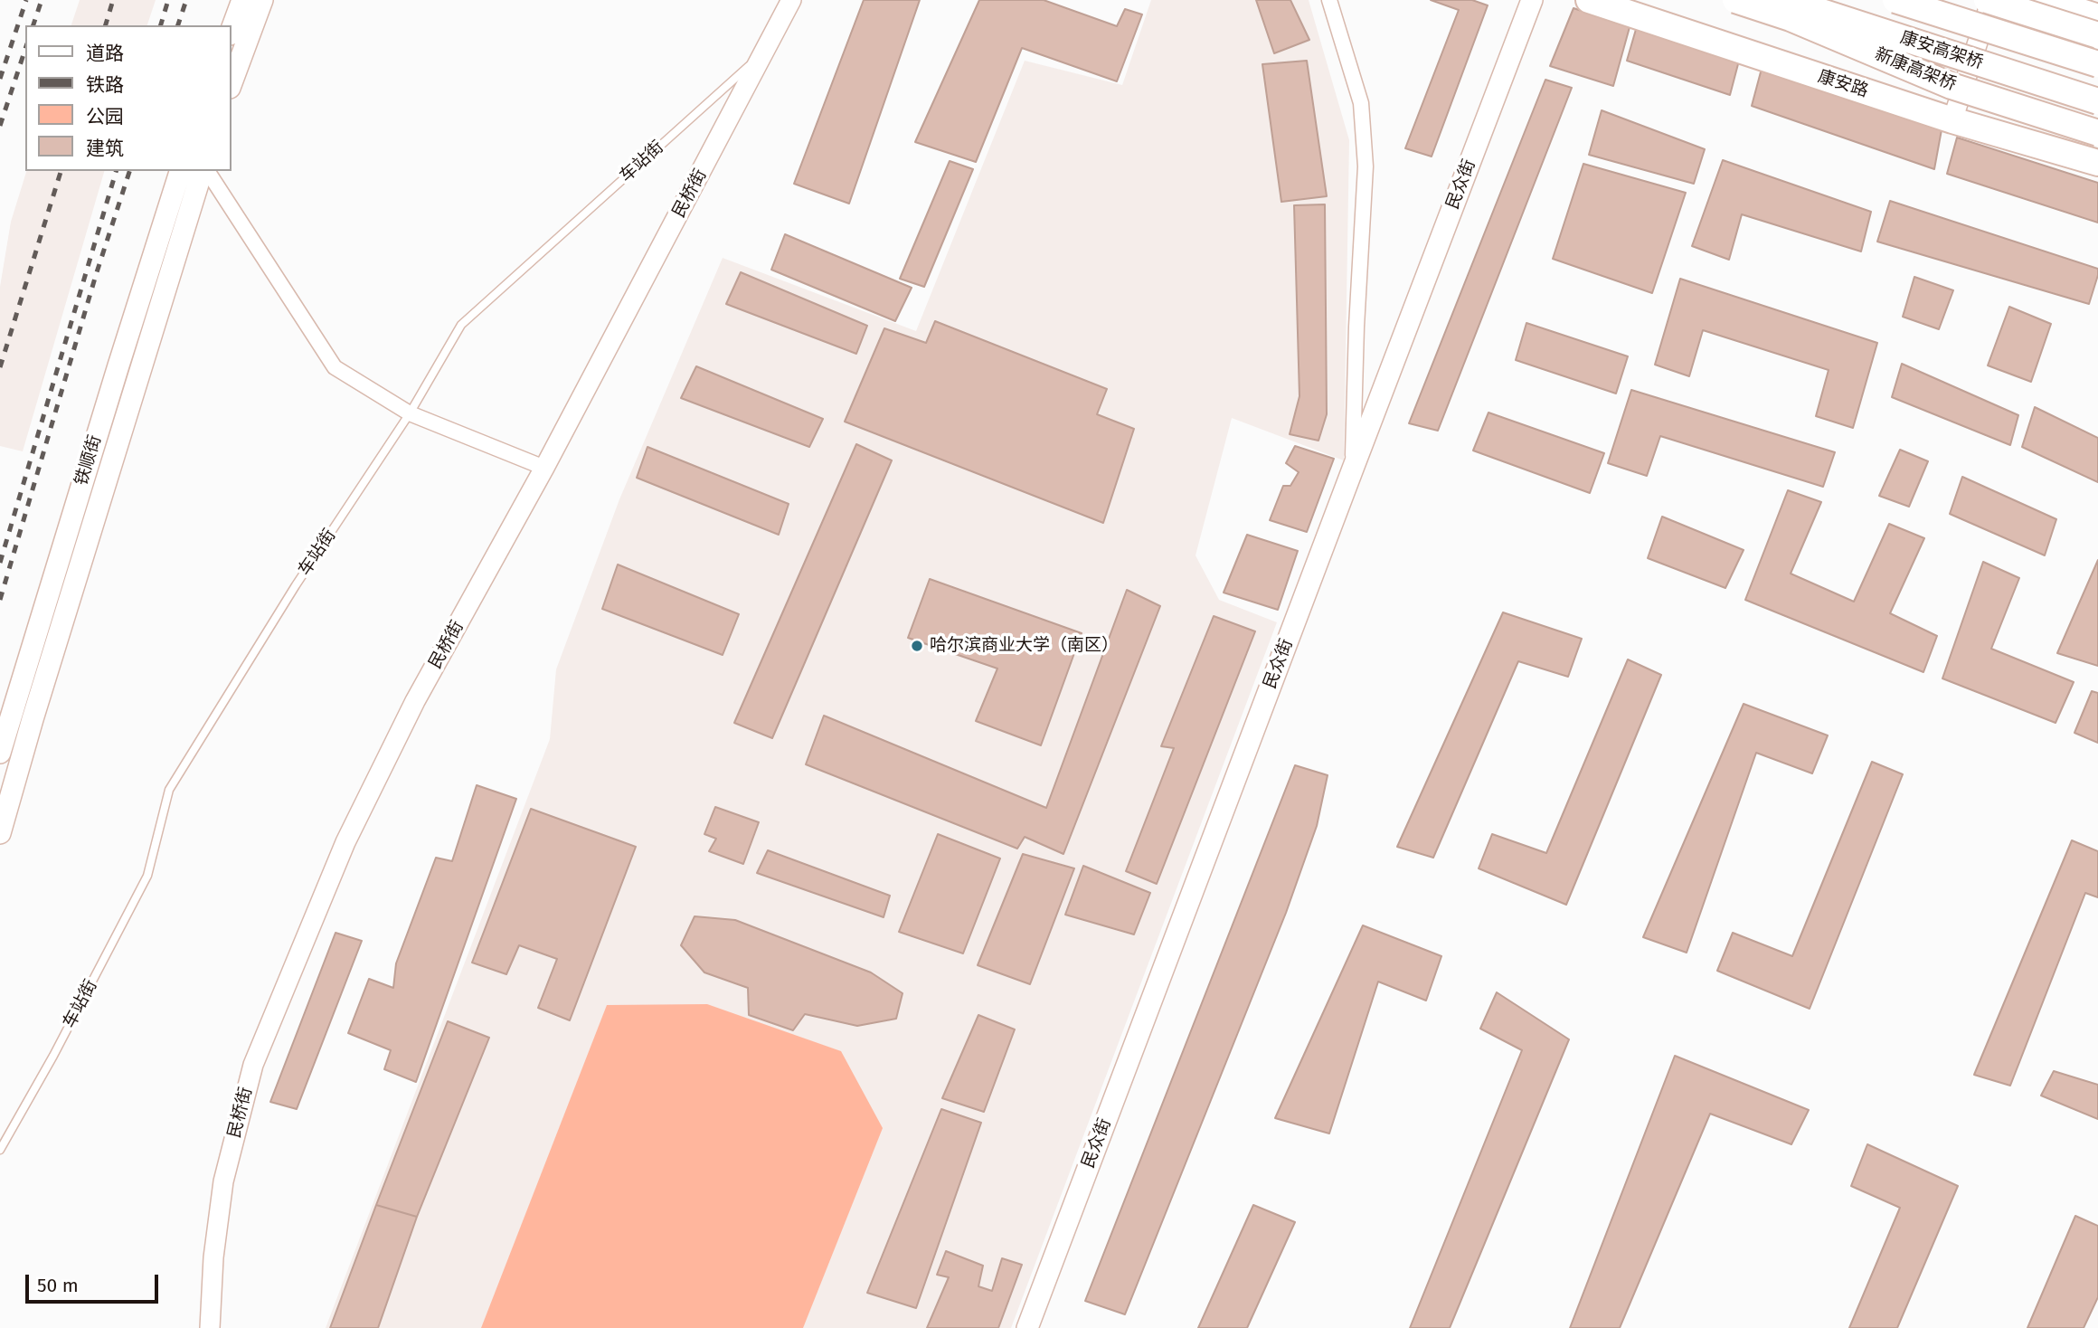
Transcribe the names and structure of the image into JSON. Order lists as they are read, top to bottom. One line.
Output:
{"streets":{"highway":["康安高架桥","新康高架桥","康安路"],"main road":["民众街","铁顺街"],"street":["民桥街"],"lane":["车站街"]},"crossings":[["车站街","民桥街"]],"places":["哈尔滨商业大学（南区）"],"legend":["道路","铁路","公园","建筑"],"scale_bar":"50 m"}
